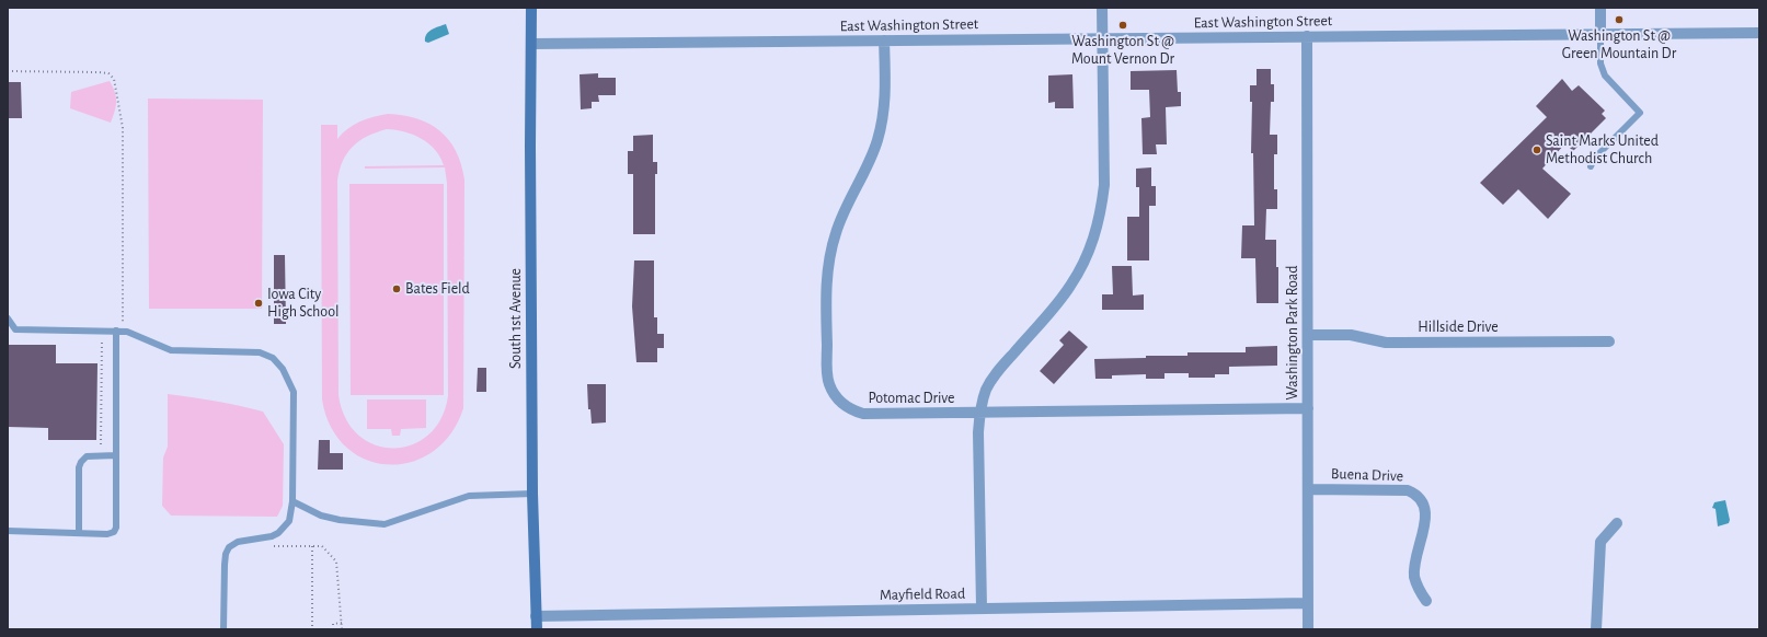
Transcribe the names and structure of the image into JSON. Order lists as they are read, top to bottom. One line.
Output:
{"streets":{"main road":["South 1st Avenue"],"street":["East Washington Street","Hillside Drive","Washington Park Road","Potomac Drive","Buena Drive","Mayfield Road"]},"crossings":[["East Washington Street","South 1st Avenue"],["East Washington Street","Washington Park Road"],["East Washington Street","Potomac Drive"],["South 1st Avenue","Mayfield Road"],["Hillside Drive","Washington Park Road"],["Washington Park Road","Potomac Drive"],["Washington Park Road","Buena Drive"],["Washington Park Road","Mayfield Road"]],"places":["Washington St @ Green Mountain Dr","Washington St @ Mount Vernon Dr","Saint Marks United Methodist Church","Bates Field","Iowa City High School"]}
